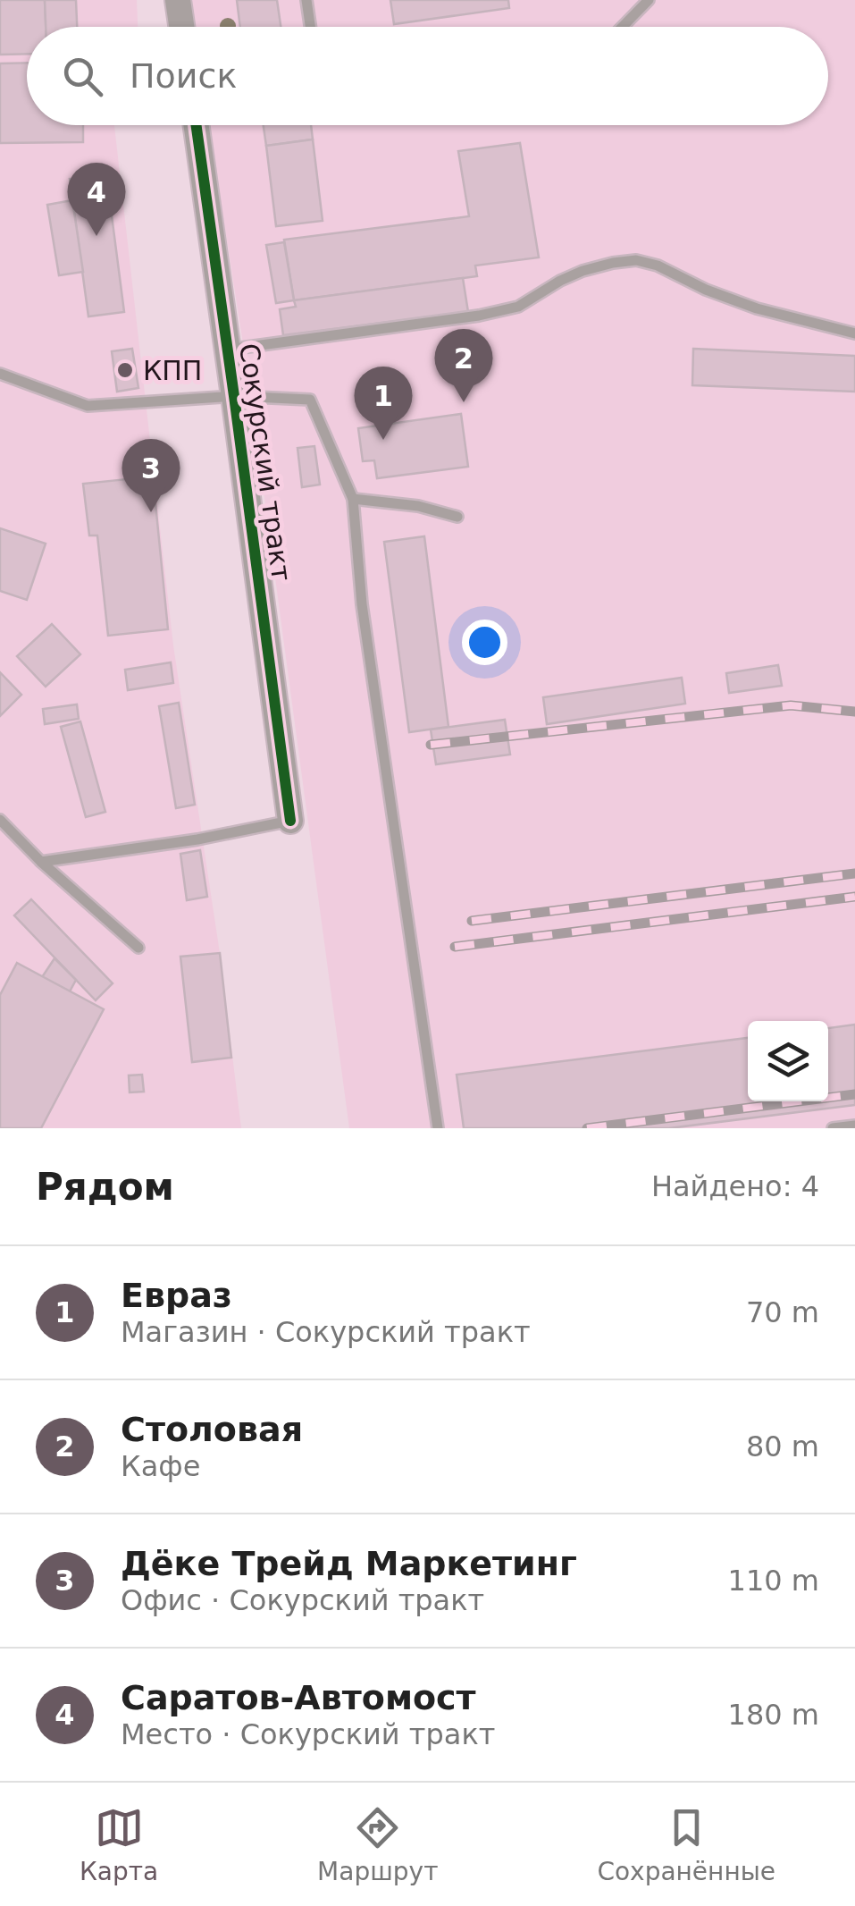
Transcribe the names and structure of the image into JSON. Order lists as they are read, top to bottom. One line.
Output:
{"streets":{"street":["Сокурский тракт"]},"places":["КПП"],"page":{"search":"Поиск","pins":["4","2","1","3"],"heading":["Рядом","Найдено: 4"],"list":[{"mark":"1","name":"Евраз","note":"Магазин · Сокурский тракт","value":"70 m"},{"mark":"2","name":"Cтоловая","note":"Кафе","value":"80 m"},{"mark":"3","name":"Дёке Трейд Маркетинг","note":"Офис · Сокурский тракт","value":"110 m"},{"mark":"4","name":"Саратов-Автомост","note":"Место · Сокурский тракт","value":"180 m"}],"nav":["Карта","Маршрут","Сохранённые"]}}
